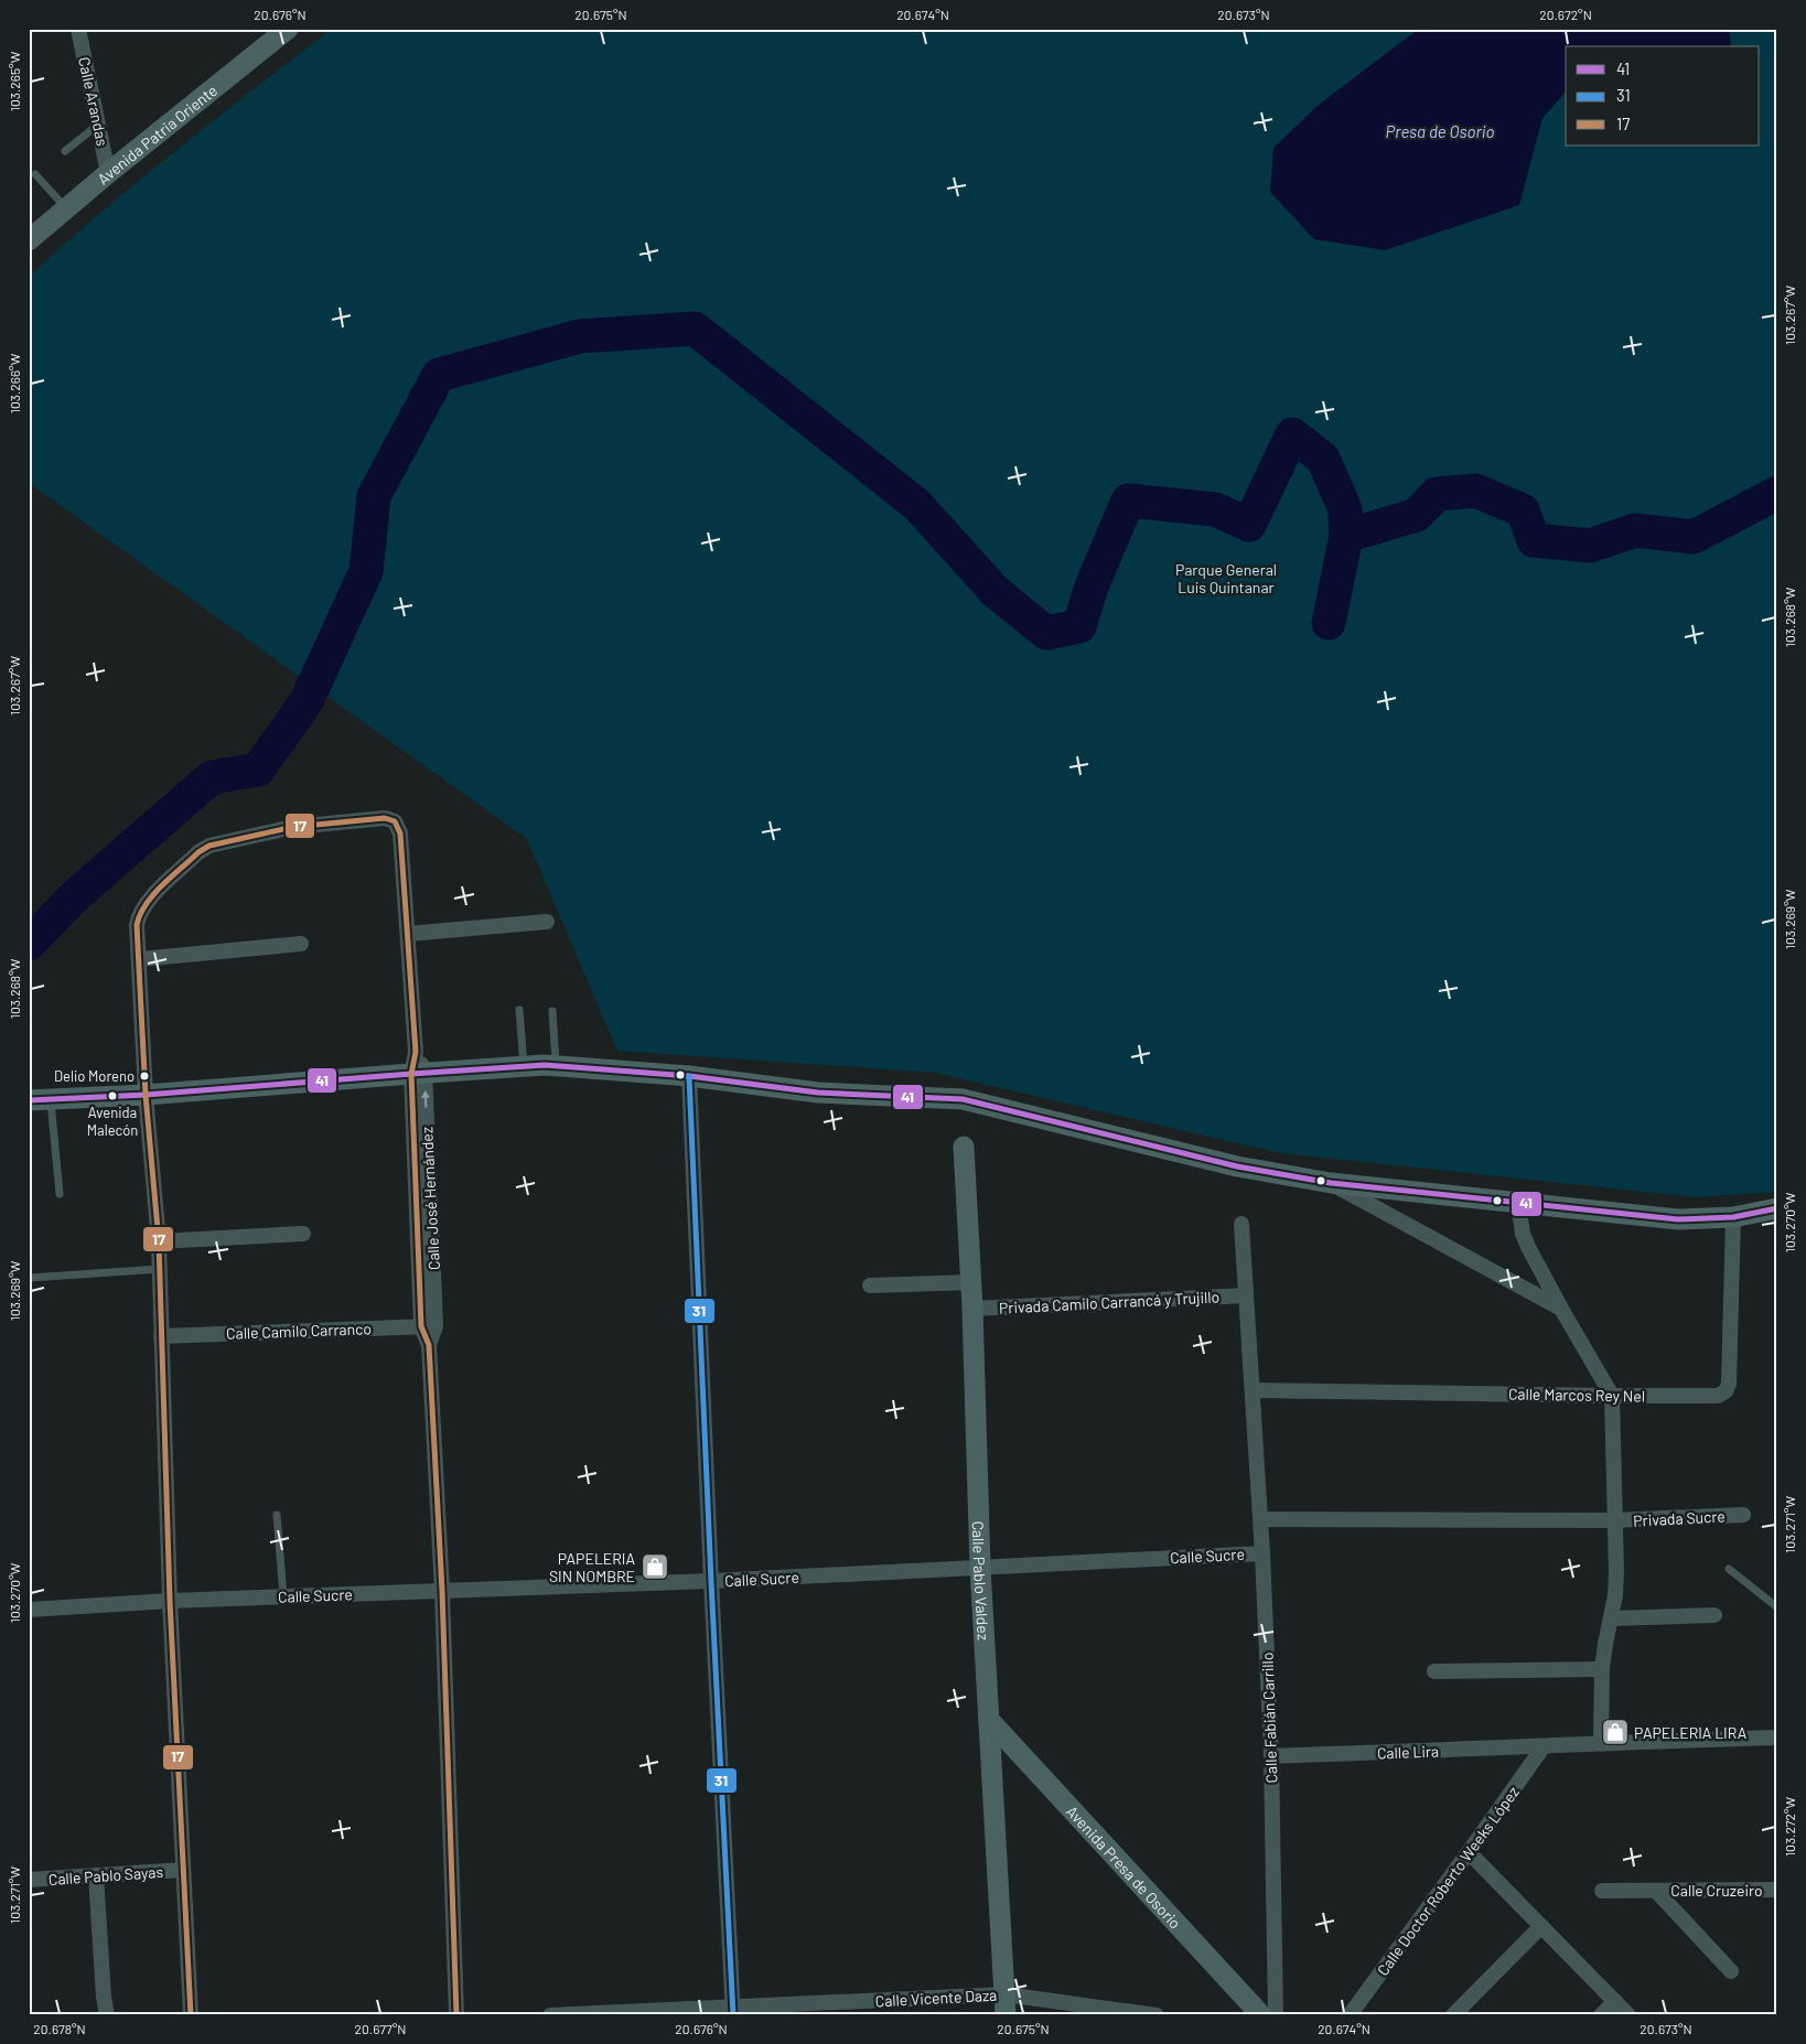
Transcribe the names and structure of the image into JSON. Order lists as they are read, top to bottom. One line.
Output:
{"streets":{"main road":["Avenida Patria Oriente","Calle Pablo Valdez","Avenida Presa de Osorio"],"street":["Calle Arandas","Calle José Hernández","Privada Camilo Carrancá y Trujillo","Calle Camilo Carranco","Calle Marcos Rey Nel","Privada Sucre","Calle Sucre","Calle Fabián Carrillo","Calle Lira","Calle Pablo Sayas","Calle Doctor Roberto Weeks López","Calle Cruzeiro","Calle Vicente Daza"]},"crossings":[["Calle Arandas","Avenida Patria Oriente"],["Calle José Hernández","Calle Camilo Carranco"],["Calle José Hernández","Calle Sucre"],["Privada Camilo Carrancá y Trujillo","Calle Pablo Valdez"],["Privada Camilo Carrancá y Trujillo","Calle Fabián Carrillo"],["Calle Marcos Rey Nel","Calle Fabián Carrillo"],["Calle Sucre","Calle Pablo Valdez"],["Calle Sucre","Calle Fabián Carrillo"],["Calle Pablo Valdez","Avenida Presa de Osorio"],["Calle Pablo Valdez","Calle Vicente Daza"],["Calle Fabián Carrillo","Calle Lira"],["Calle Lira","Calle Doctor Roberto Weeks López"]],"water":["Presa de Osorio"],"parks":["Parque General Luis Quintanar"],"places":{"other":["Delio Moreno","Avenida Malecón"],"shop":["PAPELERIA SIN NOMBRE","PAPELERIA LIRA"]},"lines":["transit line 17","transit line 41","transit line 31"],"legend":["41","31","17"],"coordinates":["20.676°N","20.675°N","20.674°N","20.673°N","20.672°N","103.265°W","103.267°W","103.266°W","103.268°W","103.269°W","103.270°W","103.271°W","103.272°W","20.678°N","20.677°N"]}
